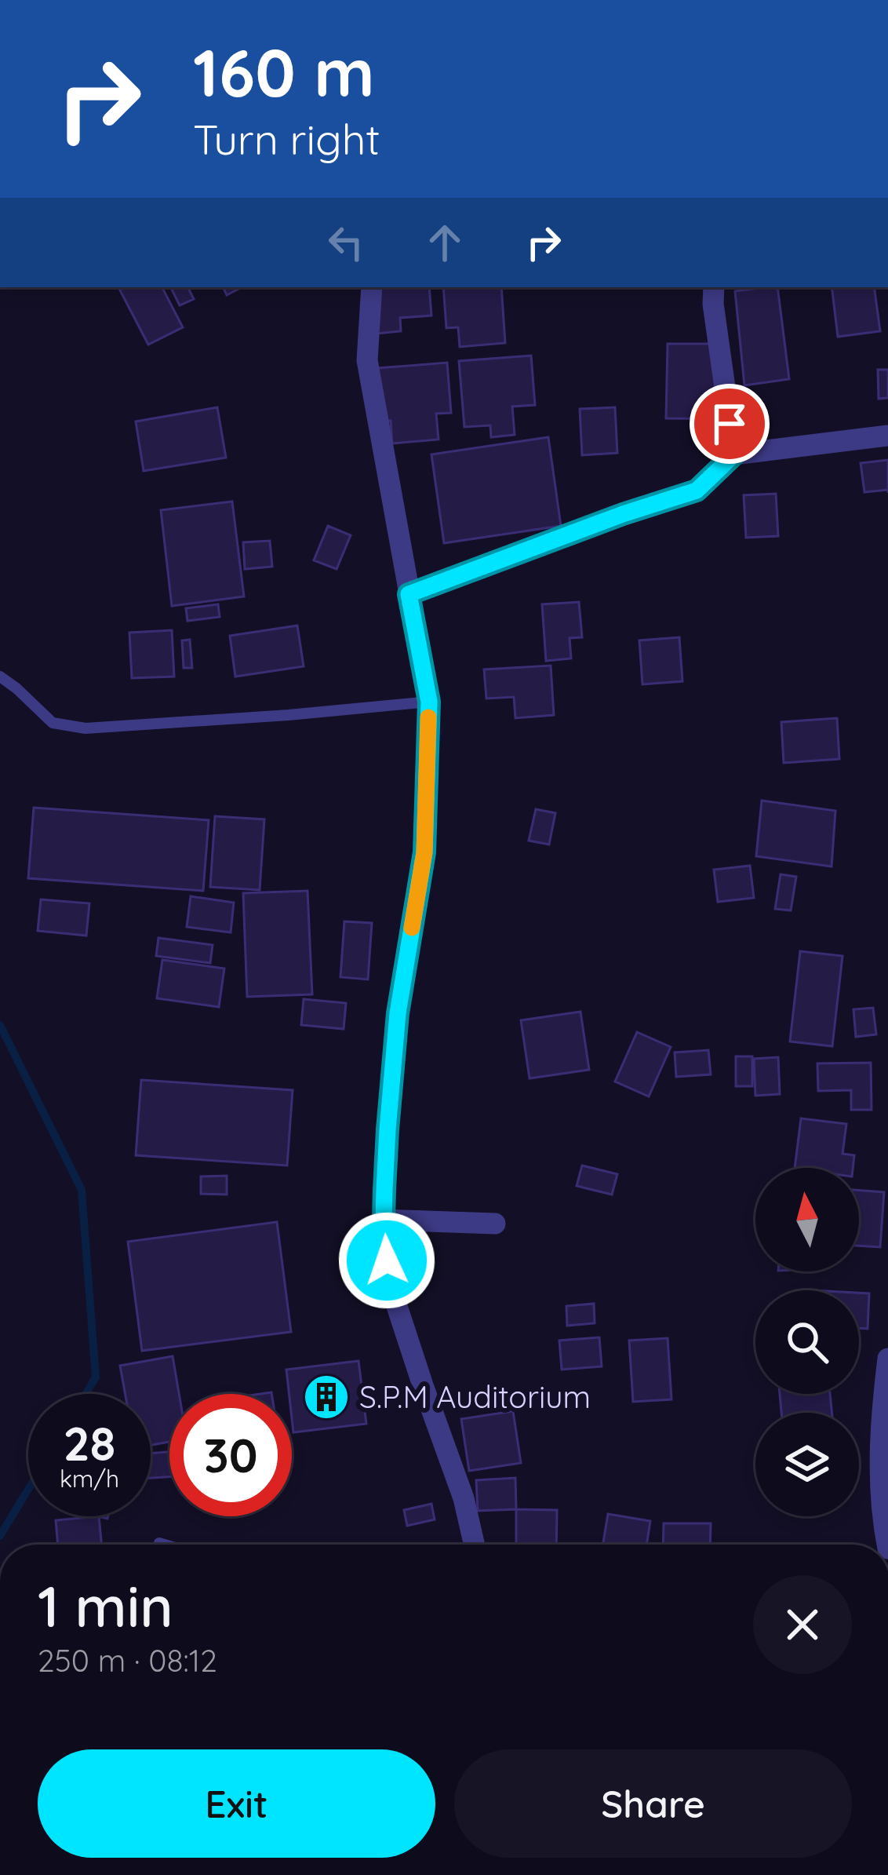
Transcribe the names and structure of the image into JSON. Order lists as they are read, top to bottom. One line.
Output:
{"places":{"building":["S.P.M Auditorium"]},"north":"top","page":{"turn":["160 m","Turn right"],"speed":"28 km/h","limit":"30","heading":["1 min","250 m · 08:12"],"buttons":["Exit","Share"]}}
